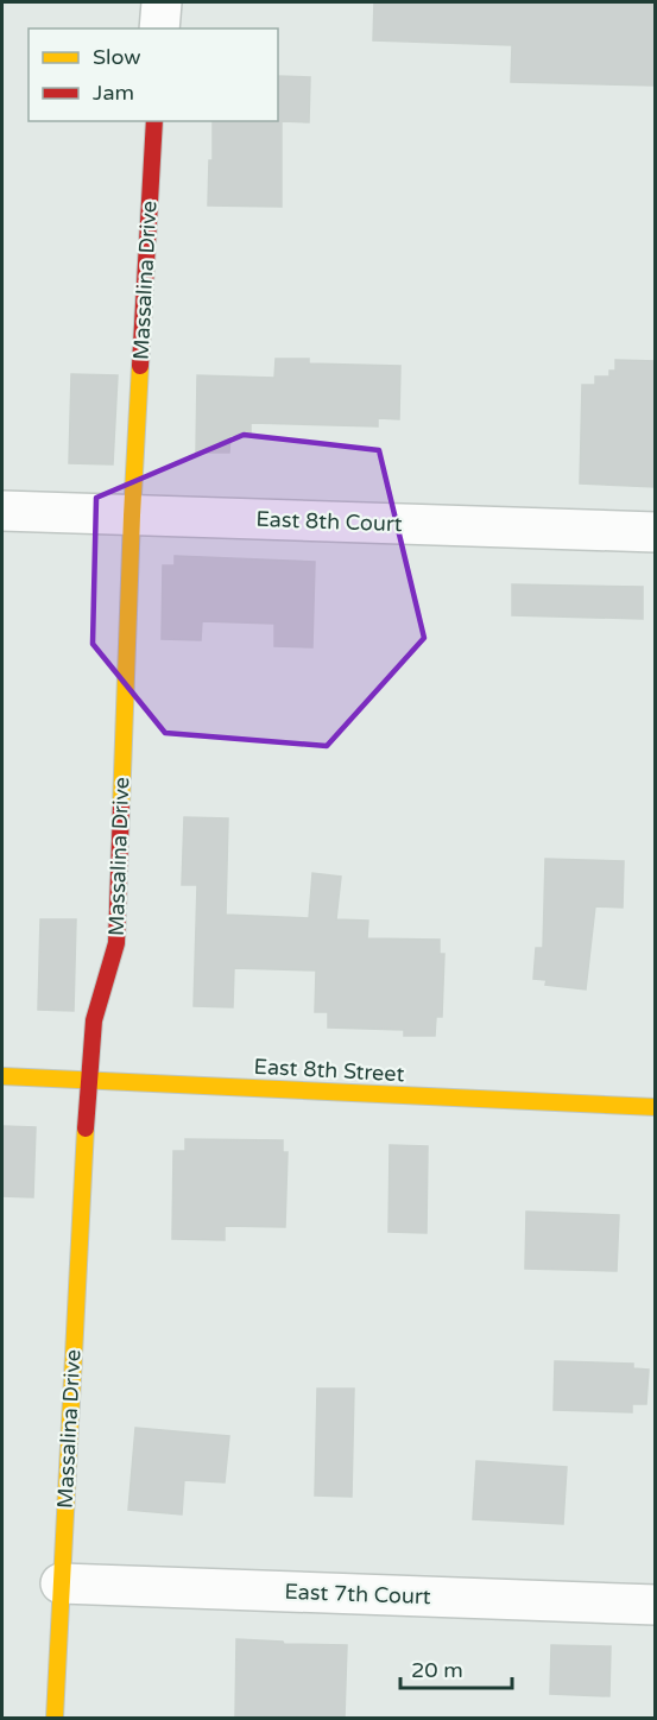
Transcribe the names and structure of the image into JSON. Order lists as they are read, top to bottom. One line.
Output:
{"streets":{"street":["Massalina Drive","East 8th Court","East 8th Street","East 7th Court"]},"crossings":[["Massalina Drive","East 8th Court"],["Massalina Drive","East 8th Street"],["Massalina Drive","East 7th Court"]],"legend":["Slow","Jam"],"scale_bar":"20 m"}
